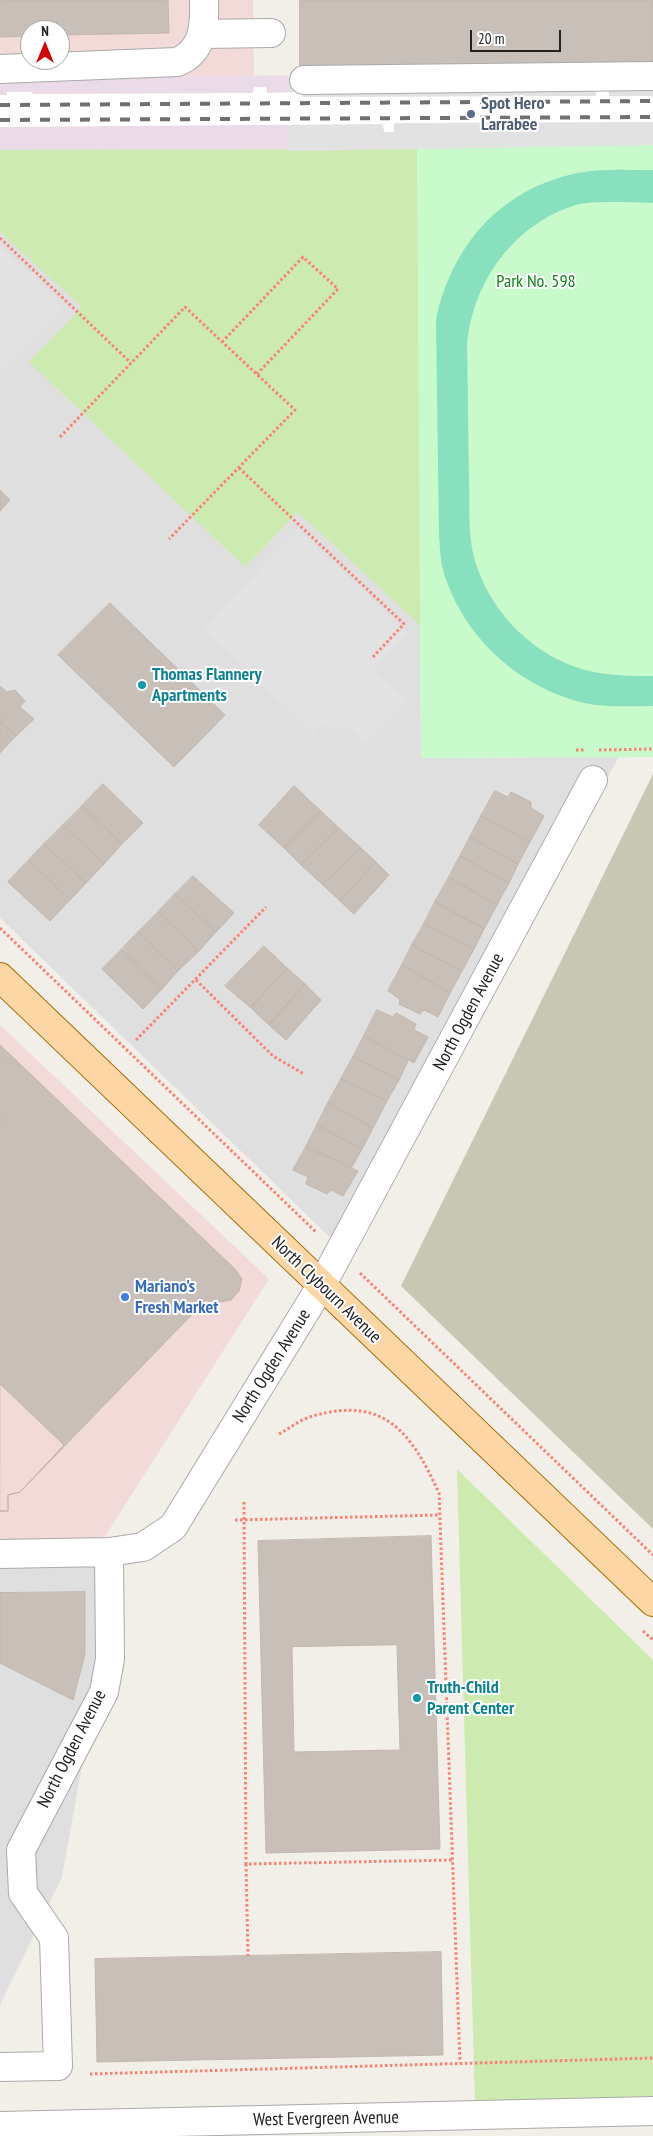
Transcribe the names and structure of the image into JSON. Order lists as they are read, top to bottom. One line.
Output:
{"streets":{"main road":["North Clybourn Avenue"],"street":["North Ogden Avenue","West Evergreen Avenue"]},"crossings":[["North Ogden Avenue","North Clybourn Avenue"]],"parks":["Park No. 598"],"places":["Spot Hero Larrabee","Thomas Flannery Apartments","Mariano's Fresh Market","Truth-Child Parent Center"],"scale_bar":"20 m","north":"top"}
